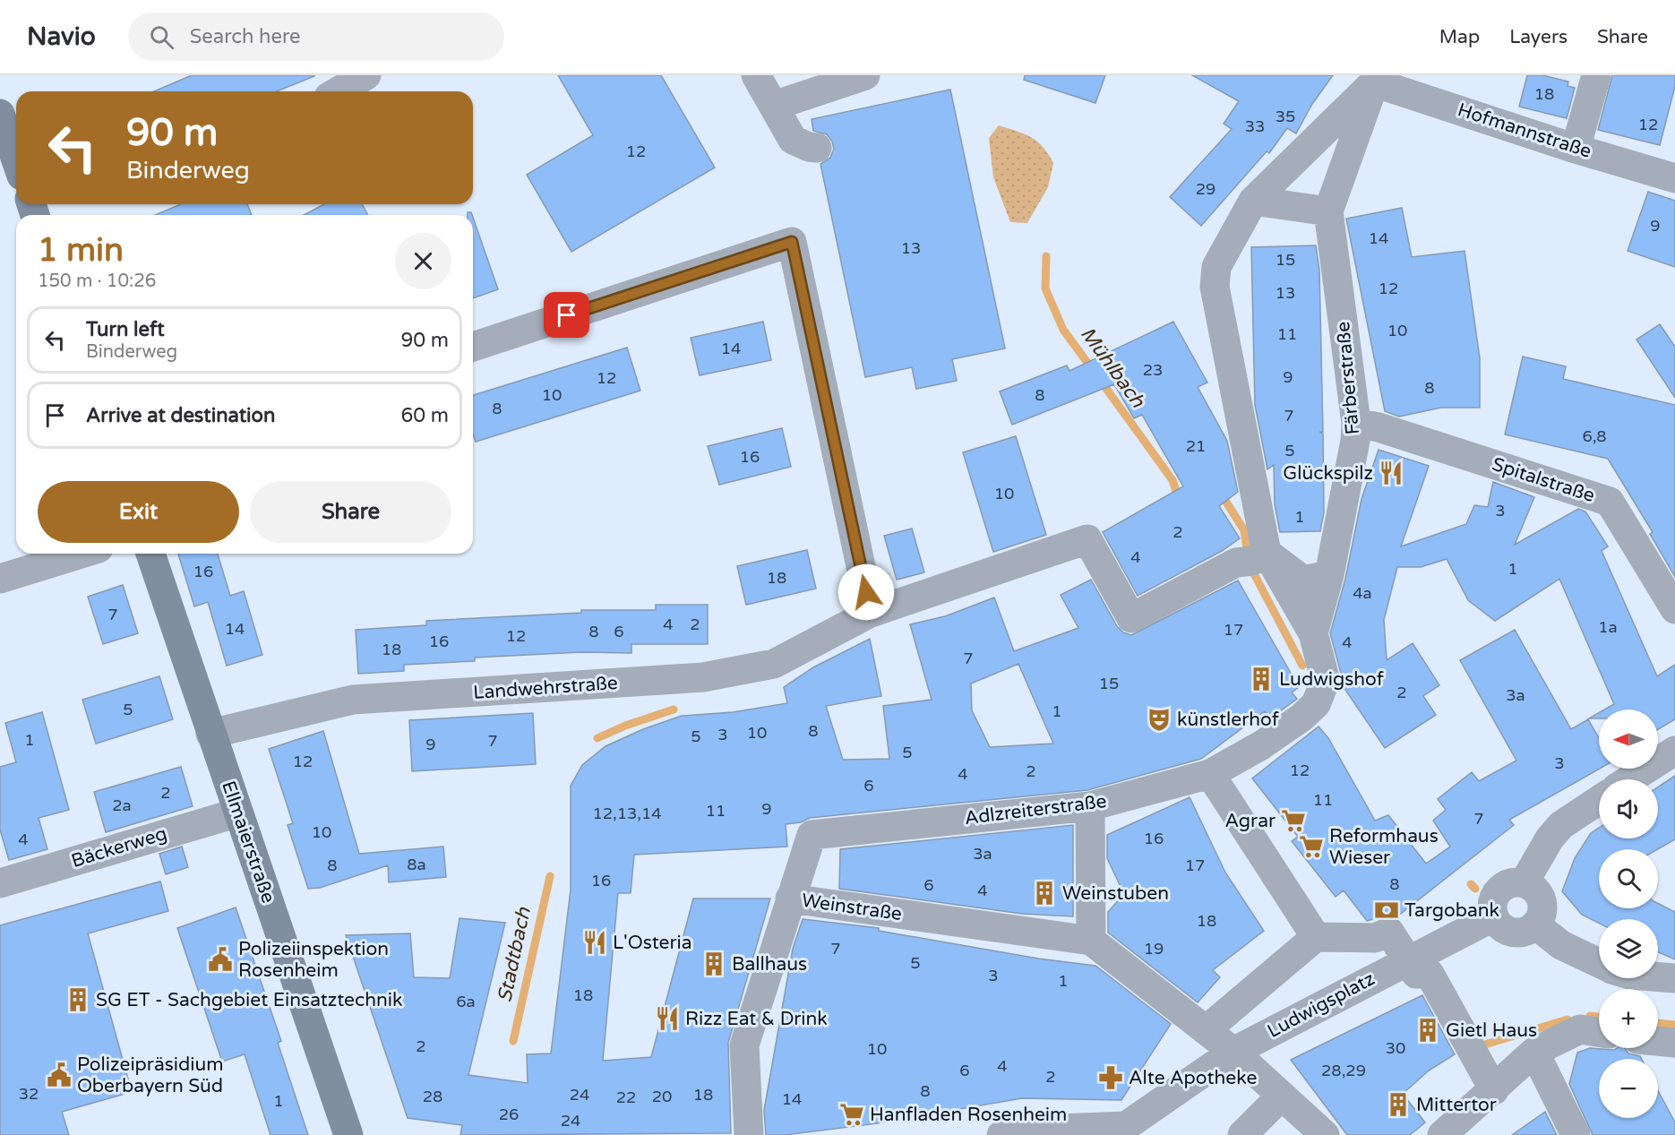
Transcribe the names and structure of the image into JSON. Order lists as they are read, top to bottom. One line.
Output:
{"streets":{"street":["Hofmannstraße","Färberstraße","Spitalstraße","Landwehrstraße","Adlzreiterstraße","Ellmaierstraße","Bäckerweg","Weinstraße","Ludwigsplatz"]},"crossings":[["Hofmannstraße","Färberstraße"],["Färberstraße","Spitalstraße"],["Färberstraße","Adlzreiterstraße"],["Landwehrstraße","Ellmaierstraße"],["Adlzreiterstraße","Weinstraße"],["Ellmaierstraße","Bäckerweg"]],"water":["Mühlbach","Stadtbach"],"places":{"restaurant":["Glückspilz","L'Osteria","Rizz Eat & Drink"],"building":["Ludwigshof","Weinstuben","Ballhaus","SG ET - Sachgebiet Einsatztechnik","Gietl Haus","Mittertor"],"theatre":["künstlerhof"],"supermarket":["Agrar","Reformhaus Wieser","Hanfladen Rosenheim"],"bank":["Targobank"],"public building":["Polizeiinspektion Rosenheim","Polizeipräsidium Oberbayern Süd"],"pharmacy":["Alte Apotheke"]},"house_numbers":["18","35","12","33","12","29","9","14","13","15","12","13","10","11","14","23","9","12","8","10","8","8","7","6,8","21","5","16","10","3","1","2","4","1","16","18","4a","7","4","2","1a","14","17","8","6","12","16","4","18","7","15","2","3a","5","1","8","10","3","5","1","7","9","5","12","3","12","2","4","6","2","11","2a","9","11","12,13,14","7","10","16","4","3a","8a","8","17","16","8","6","4","18","7","19","5","3","1","18","6a","2","30","10","4","6","28,29","2","8","32","24","18","28","20","22","14","1","26","24"],"north":"left","page":{"header":"Navio","search":"Search here","nav":["Map","Layers","Share"],"turn":["90 m","Binderweg"],"heading":["1 min","150 m · 10:26"],"list":[{"name":"Turn left","note":"Binderweg","value":"90 m"},{"name":"Arrive at destination","value":"60 m"}],"buttons":["Exit","Share"],"map_buttons":["+","−"]}}
